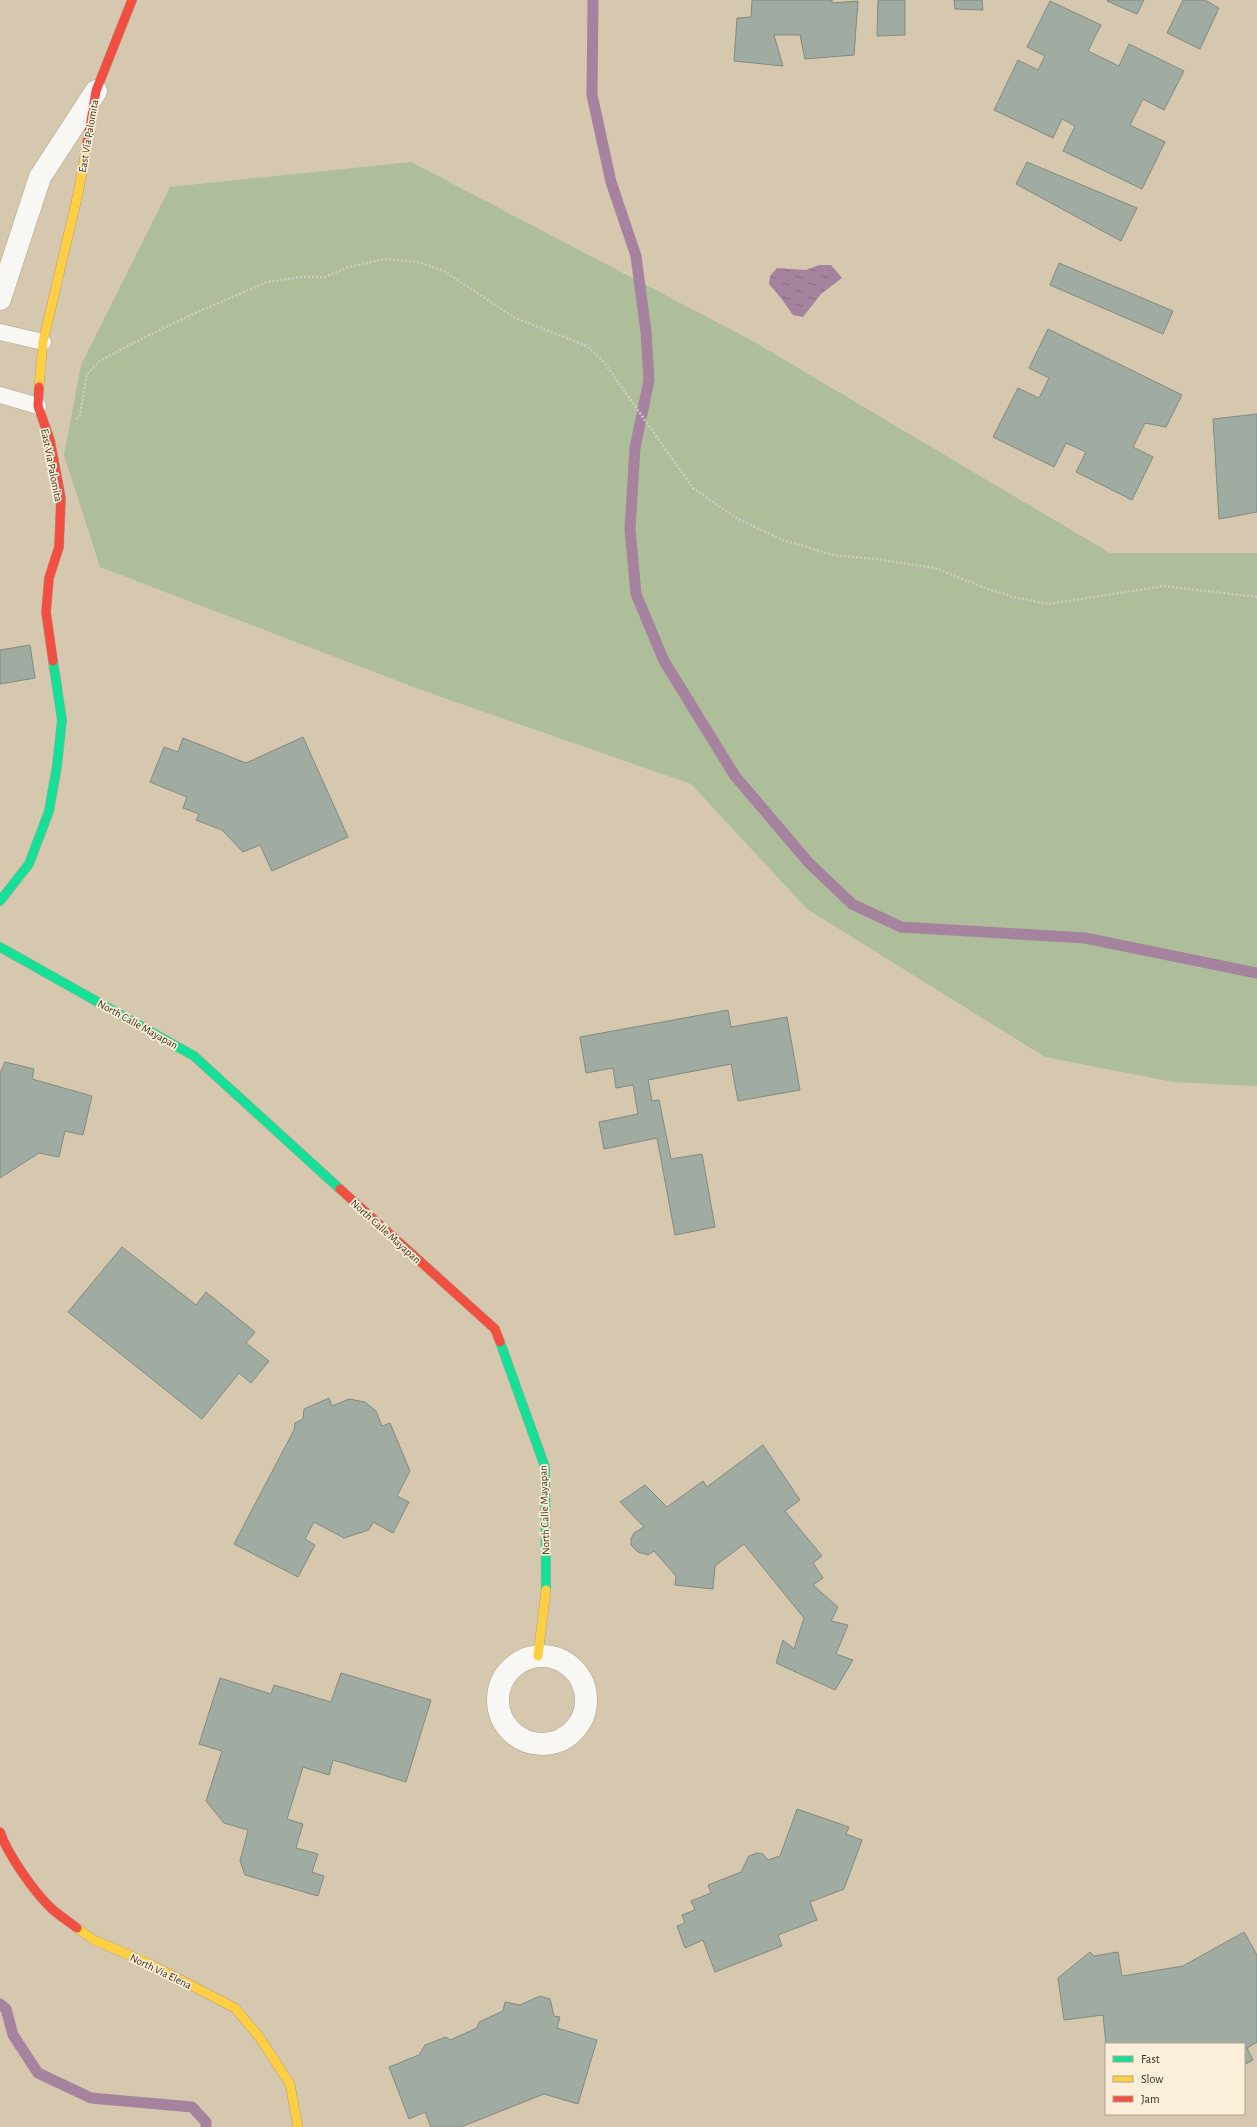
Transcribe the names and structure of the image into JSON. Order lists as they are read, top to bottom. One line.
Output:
{"streets":{"street":["East Via Palomita","North Calle Mayapan","North Via Elena"]},"legend":["Fast","Slow","Jam"]}
